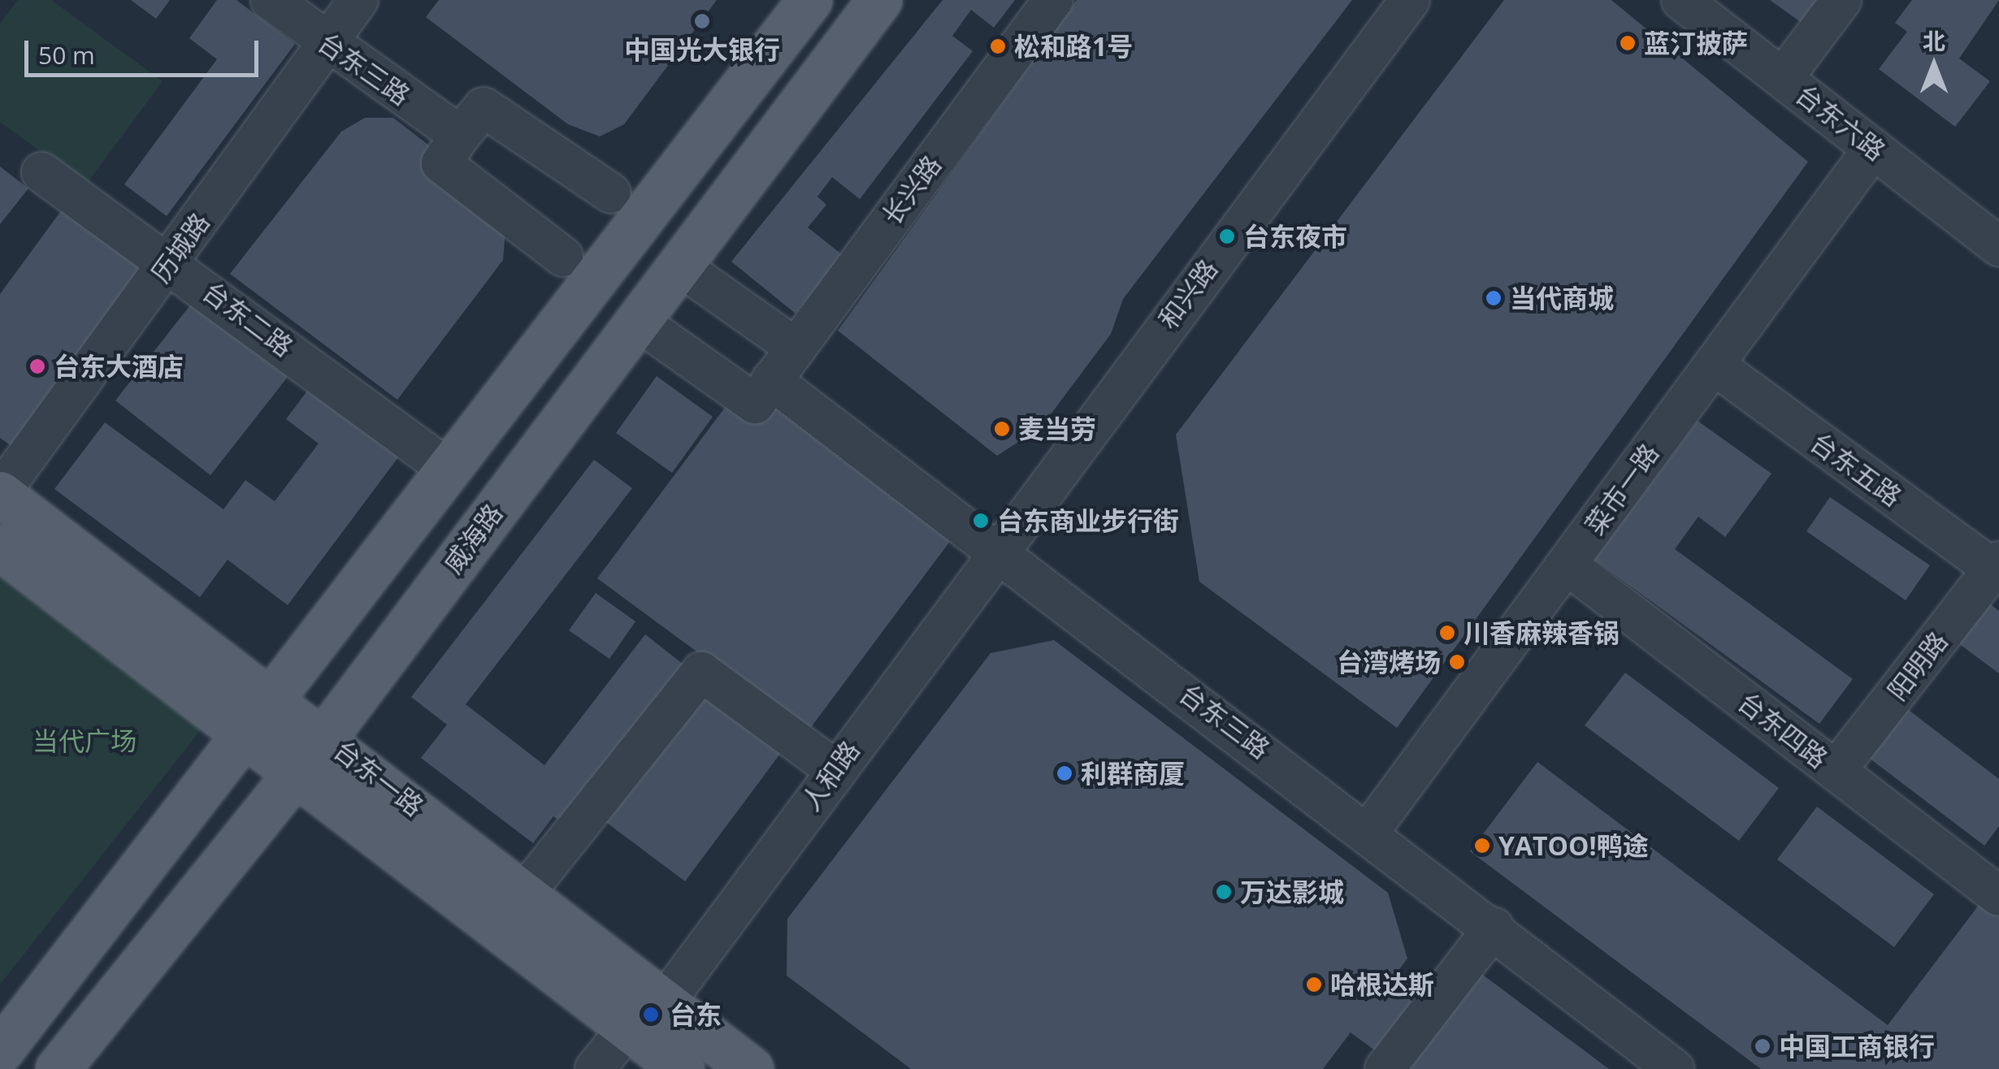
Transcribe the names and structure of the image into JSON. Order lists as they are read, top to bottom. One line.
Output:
{"streets":{"main road":["威海路","台东一路"],"street":["台东三路","台东六路","长兴路","历城路","和兴路","台东二路","台东五路","菜市一路","阳明路","台东四路","人和路"]},"crossings":[["台东三路","长兴路"],["台东三路","历城路"],["台东三路","和兴路"],["台东三路","菜市一路"],["台东三路","人和路"],["台东六路","菜市一路"],["历城路","台东二路"],["历城路","台东一路"],["和兴路","人和路"],["台东五路","菜市一路"],["台东五路","阳明路"],["菜市一路","台东四路"],["威海路","台东一路"],["阳明路","台东四路"],["人和路","台东一路"]],"parks":["当代广场"],"places":["中国光大银行","蓝汀披萨","松和路1号","台东夜市","当代商城","台东大酒店","麦当劳","台东商业步行街","川香麻辣香锅","台湾烤场","利群商厦","YATOO!鸭途","万达影城","哈根达斯","台东","中国工商银行"],"scale_bar":"50 m","north":"top"}
